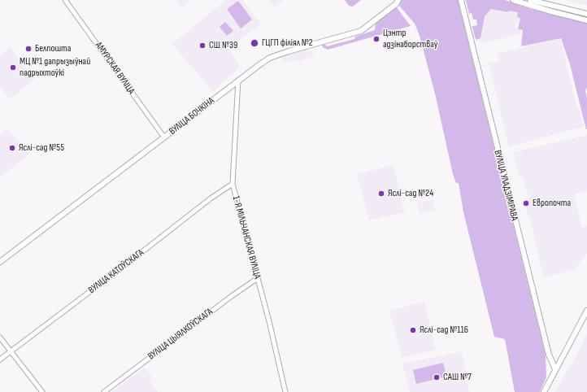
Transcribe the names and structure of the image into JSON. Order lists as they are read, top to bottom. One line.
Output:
{"streets":{"main road":["ВУЛІЦА БОЧКІНА","ВУЛІЦА УЛАДЗІМІРАВА"],"street":["АМУРСКАЯ ВУЛІЦА","1-Я МІЛЬЧАНСКАЯ ВУЛІЦА","ВУЛІЦА КАТОЎСКАГА","ВУЛІЦА ЦЫЯЛКОЎСКАГА"]},"crossings":[["АМУРСКАЯ ВУЛІЦА","ВУЛІЦА БОЧКІНА"],["ВУЛІЦА БОЧКІНА","1-Я МІЛЬЧАНСКАЯ ВУЛІЦА"],["1-Я МІЛЬЧАНСКАЯ ВУЛІЦА","ВУЛІЦА КАТОЎСКАГА"],["1-Я МІЛЬЧАНСКАЯ ВУЛІЦА","ВУЛІЦА ЦЫЯЛКОЎСКАГА"]],"places":["Цэнтр адзінаборстваў","ГЦГП філіял №2","СШ №39","Белпошта","МЦ №1 дапрызыўнай падрыхтоўкі","Яслі-сад №55","Яслі-сад №24","Европочта","Яслі-сад №116","САШ №7"]}
